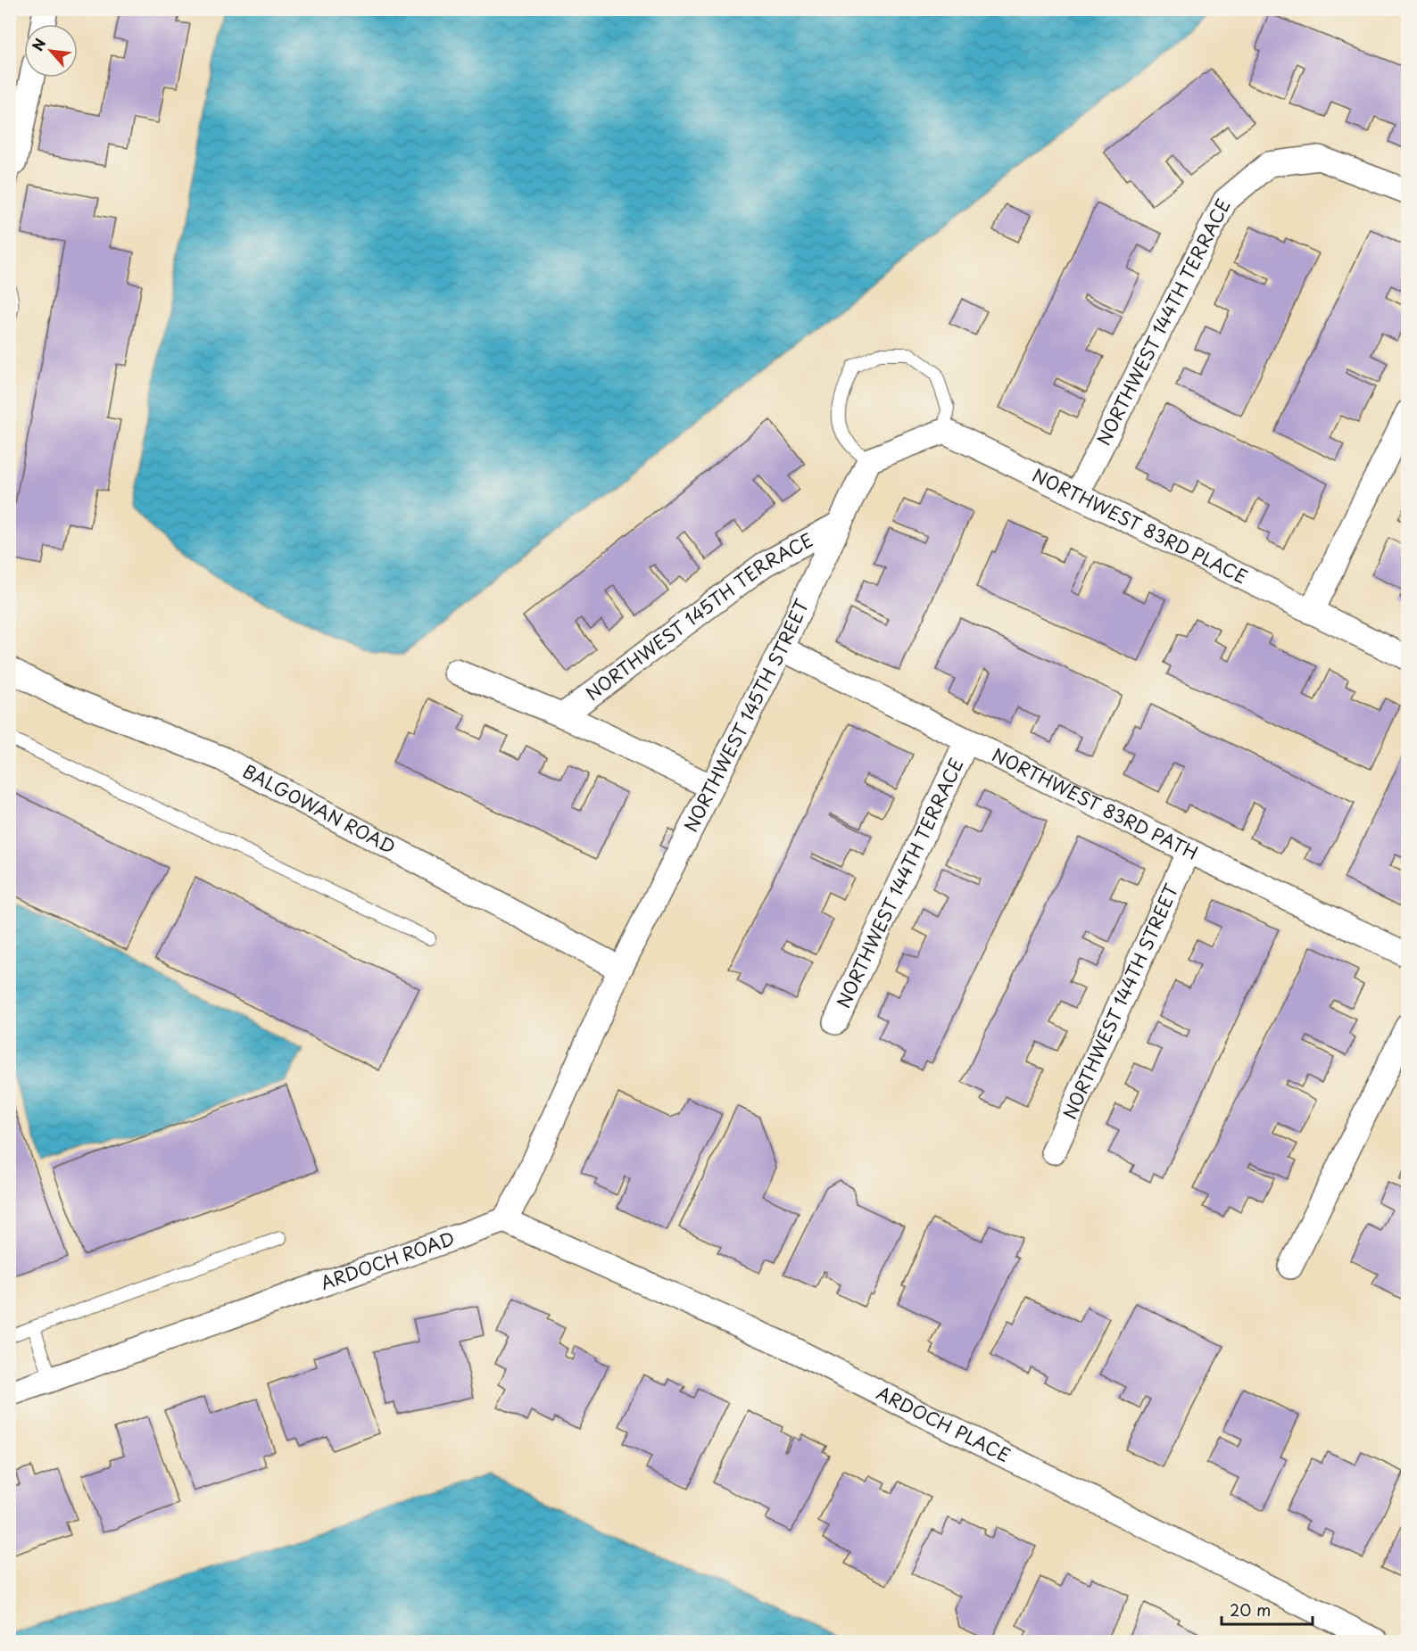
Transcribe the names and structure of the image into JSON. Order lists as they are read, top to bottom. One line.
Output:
{"streets":{"street":["NORTHWEST 144TH TERRACE","NORTHWEST 83RD PLACE","NORTHWEST 145TH TERRACE","NORTHWEST 145TH STREET","NORTHWEST 83RD PATH","BALGOWAN ROAD","NORTHWEST 144TH STREET","ARDOCH ROAD","ARDOCH PLACE"]},"crossings":[["NORTHWEST 144TH TERRACE","NORTHWEST 83RD PLACE"],["NORTHWEST 144TH TERRACE","NORTHWEST 83RD PATH"],["NORTHWEST 83RD PLACE","NORTHWEST 145TH STREET"],["NORTHWEST 145TH TERRACE","NORTHWEST 145TH STREET"],["NORTHWEST 145TH STREET","NORTHWEST 83RD PATH"],["NORTHWEST 145TH STREET","BALGOWAN ROAD"],["NORTHWEST 83RD PATH","NORTHWEST 144TH STREET"],["ARDOCH ROAD","ARDOCH PLACE"]],"scale_bar":"20 m","north":"top left"}
